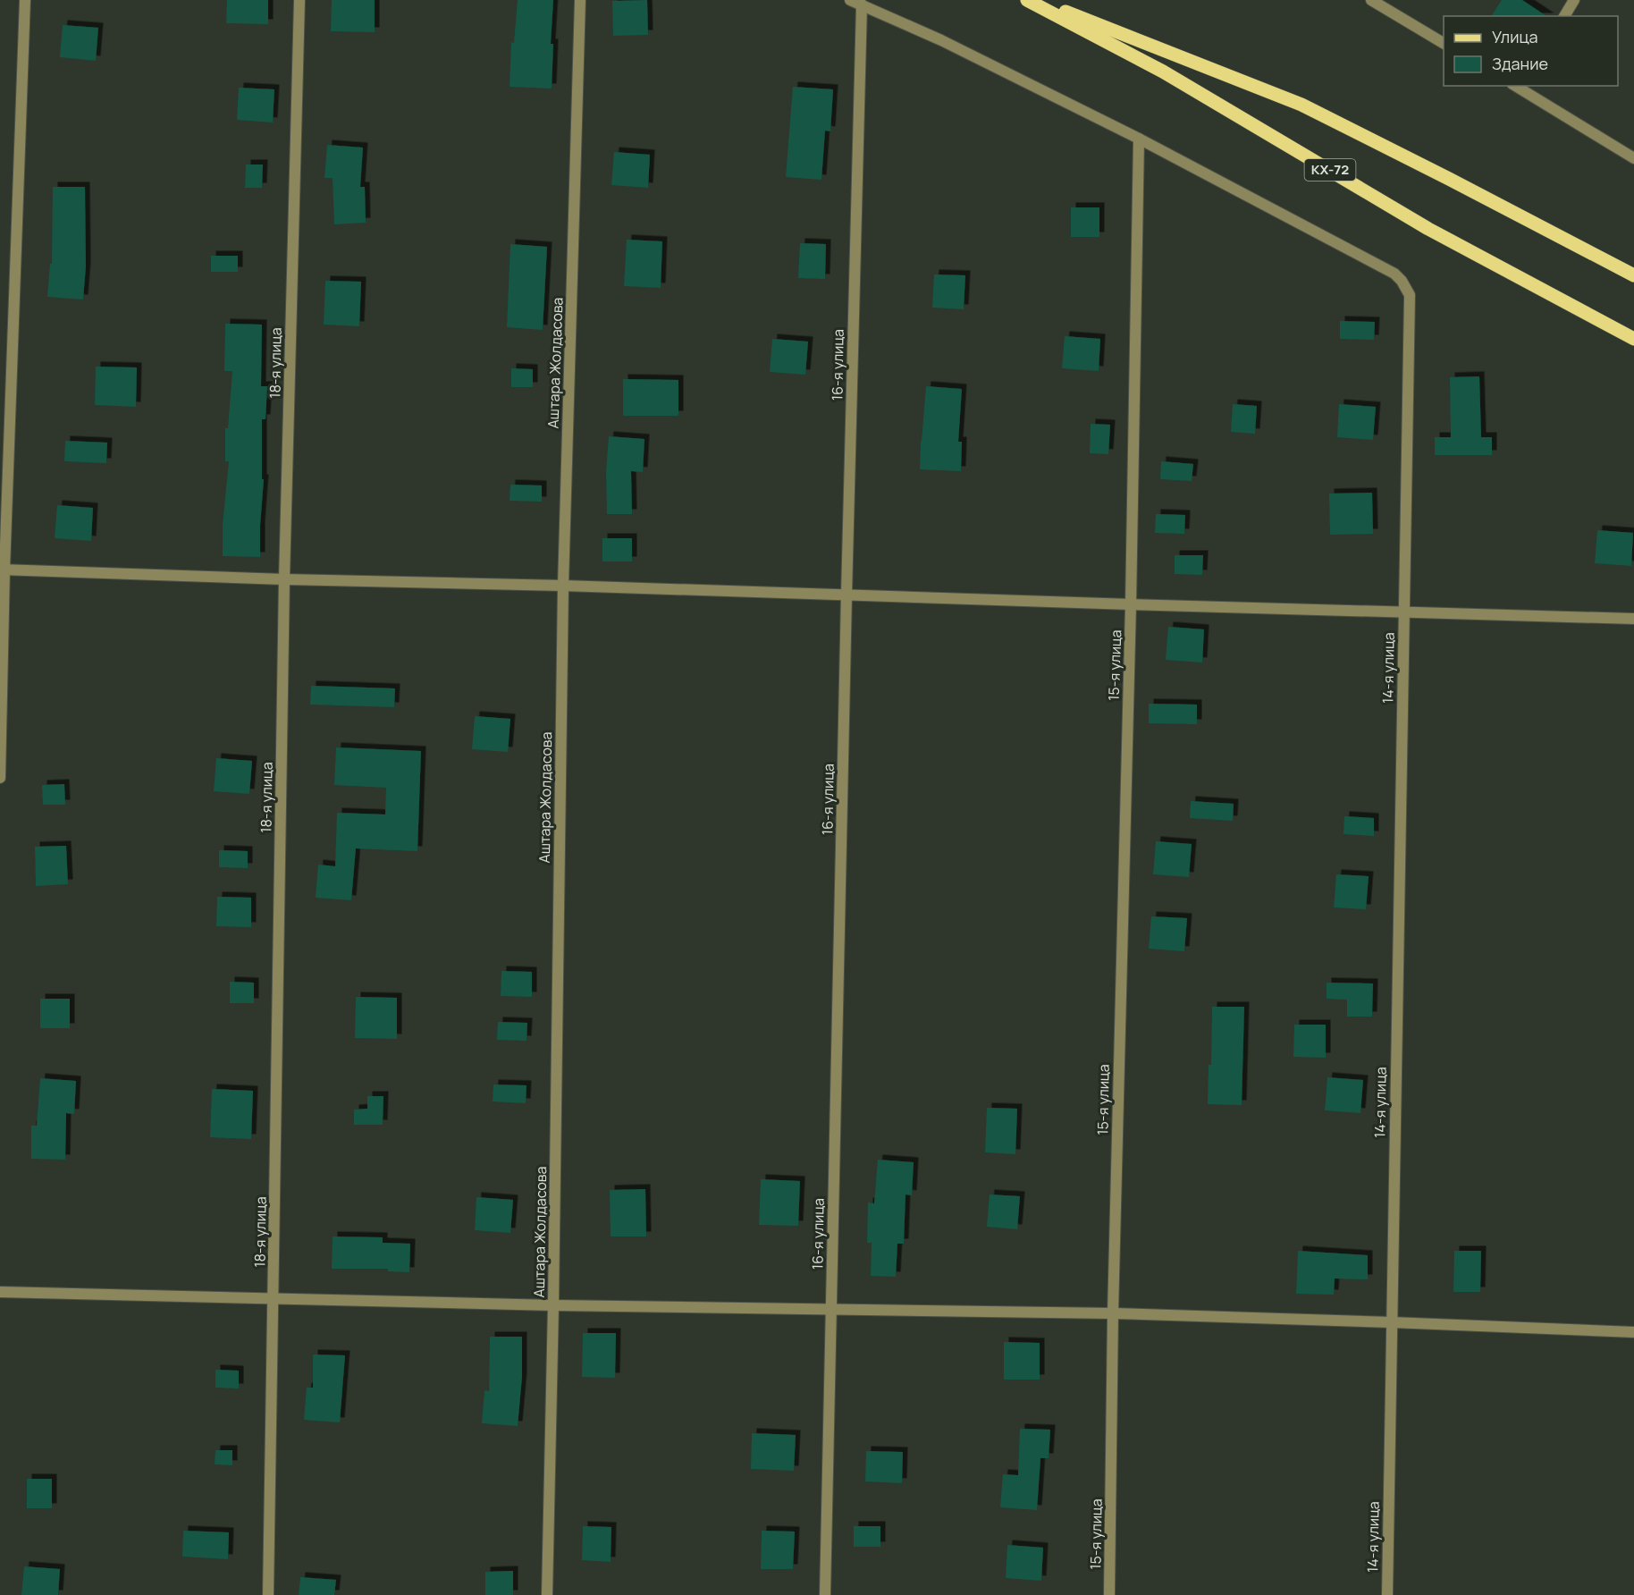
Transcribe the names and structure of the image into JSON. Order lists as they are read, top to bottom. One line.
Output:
{"streets":{"main road":["КХ-72"],"street":["18-я улица","Аштара Жолдасова","16-я улица","15-я улица","14-я улица"]},"crossings":[["16-я улица","14-я улица"],["15-я улица","14-я улица"]],"legend":["Улица","Здание"]}
